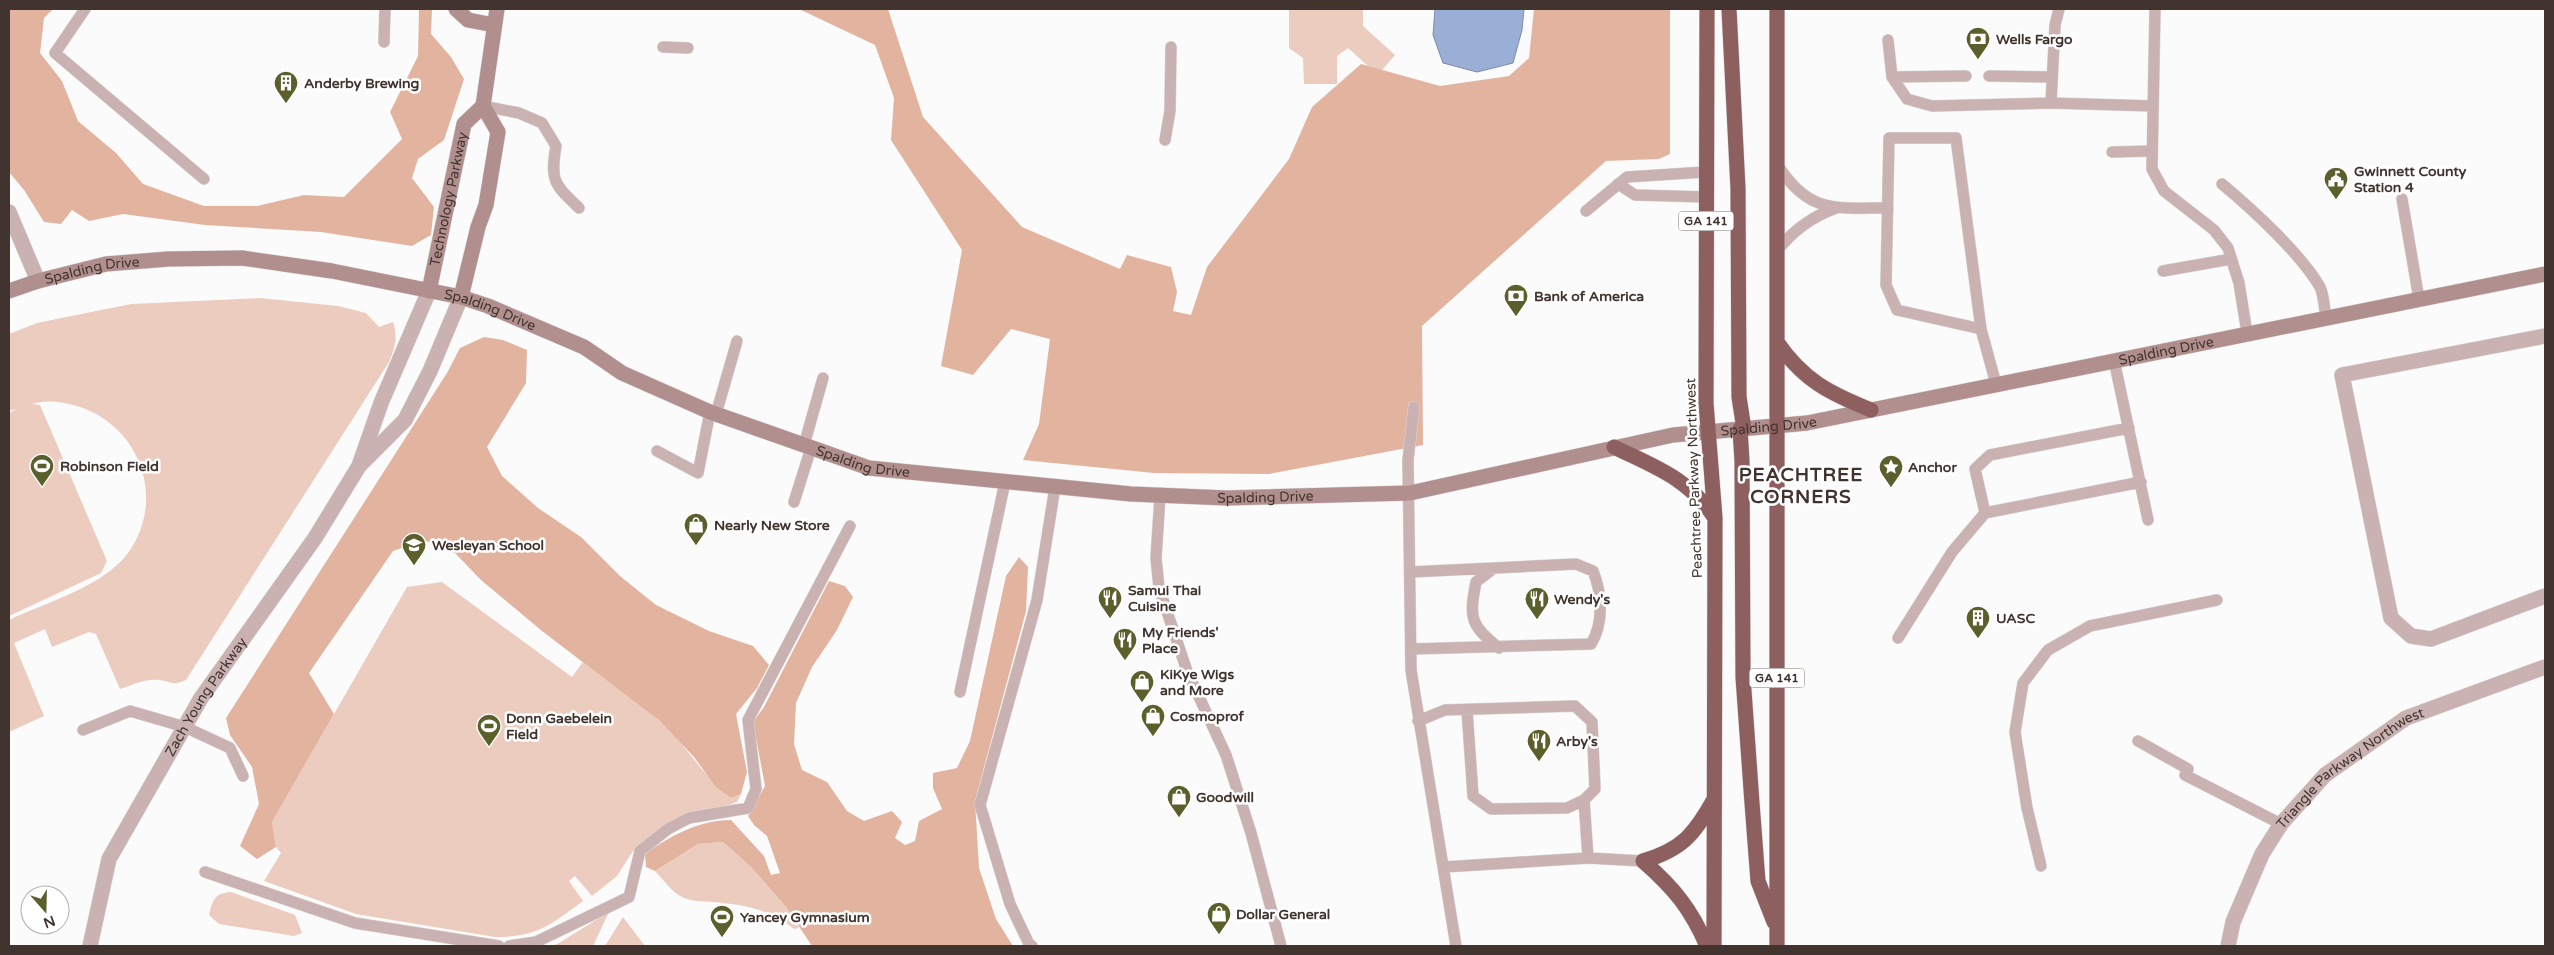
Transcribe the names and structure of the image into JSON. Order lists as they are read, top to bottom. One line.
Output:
{"streets":{"highway":["GA 141","Peachtree Parkway Northwest"],"main road":["Technology Parkway","Spalding Drive"],"street":["Zach Young Parkway","Triangle Parkway Northwest"]},"crossings":[["Technology Parkway","Spalding Drive"],["Technology Parkway","Zach Young Parkway"],["GA 141","Spalding Drive"],["Spalding Drive","Peachtree Parkway Northwest"],["Spalding Drive","Zach Young Parkway"]],"districts":["PEACHTREE CORNERS"],"places":{"bank":["Wells Fargo","Bank of America"],"building":["Anderby Brewing","UASC"],"public building":["Gwinnett County Station 4"],"sports":["Robinson Field","Donn Gaebelein Field","Yancey Gymnasium"],"place":["Anchor"],"shop":["Nearly New Store","KiKye Wigs and More","Cosmoprof","Goodwill","Dollar General"],"school or university":["Wesleyan School"],"restaurant":["Samui Thai Cuisine","Wendy's","My Friends' Place","Arby's"]},"north":"bottom"}
